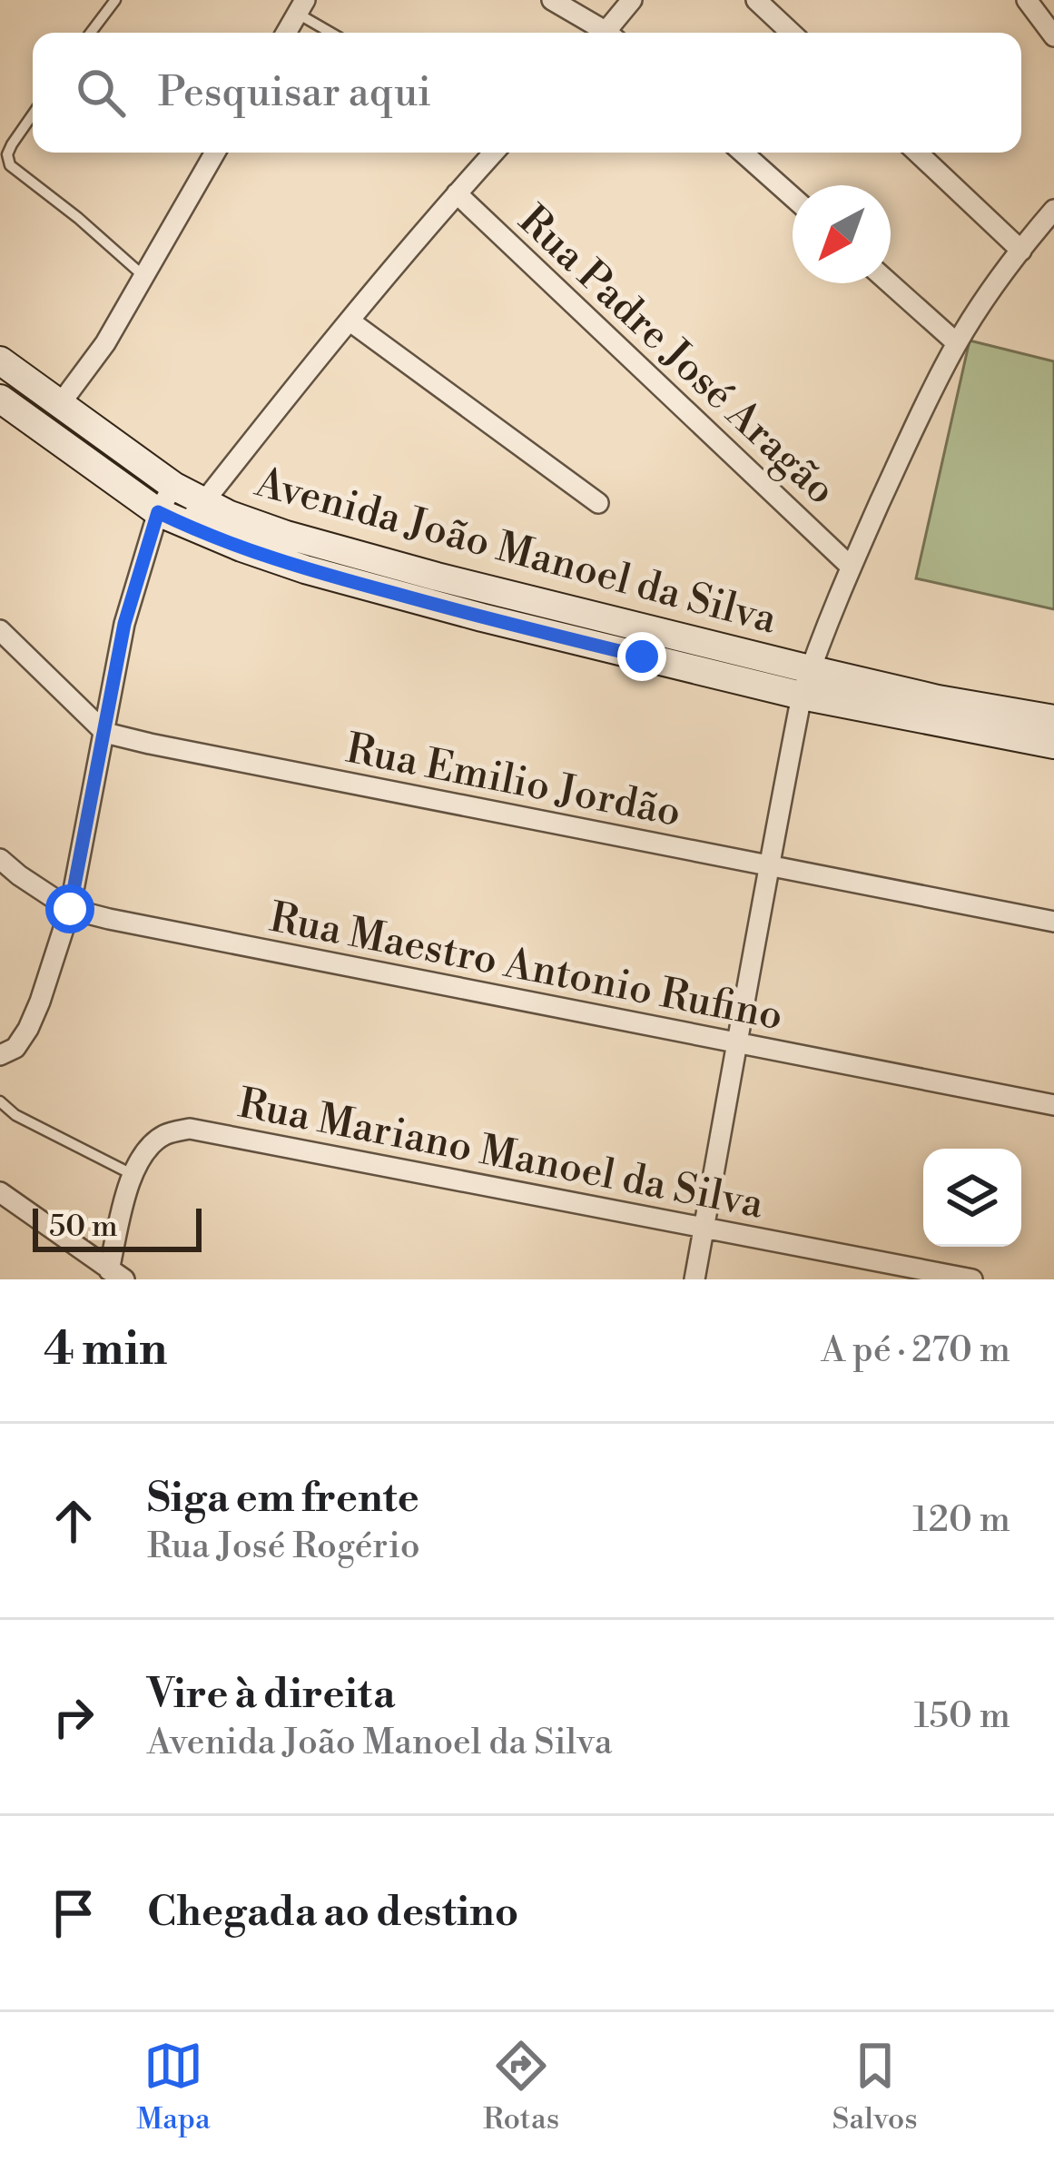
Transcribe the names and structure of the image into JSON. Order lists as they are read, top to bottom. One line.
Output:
{"streets":{"street":["Rua Padre José Aragão","Avenida João Manoel da Silva","Rua Emilio Jordão","Rua Maestro Antonio Rufino","Rua Mariano Manoel da Silva"]},"scale_bar":"50 m","north":"bottom left","page":{"search":"Pesquisar aqui","scale":"50 m","heading":["4 min","A pé · 270 m"],"list":[["Siga em frente","Rua José Rogério","120 m"],["Vire à direita","Avenida João Manoel da Silva","150 m"],"Chegada ao destino"],"nav":["Mapa","Rotas","Salvos"]}}
